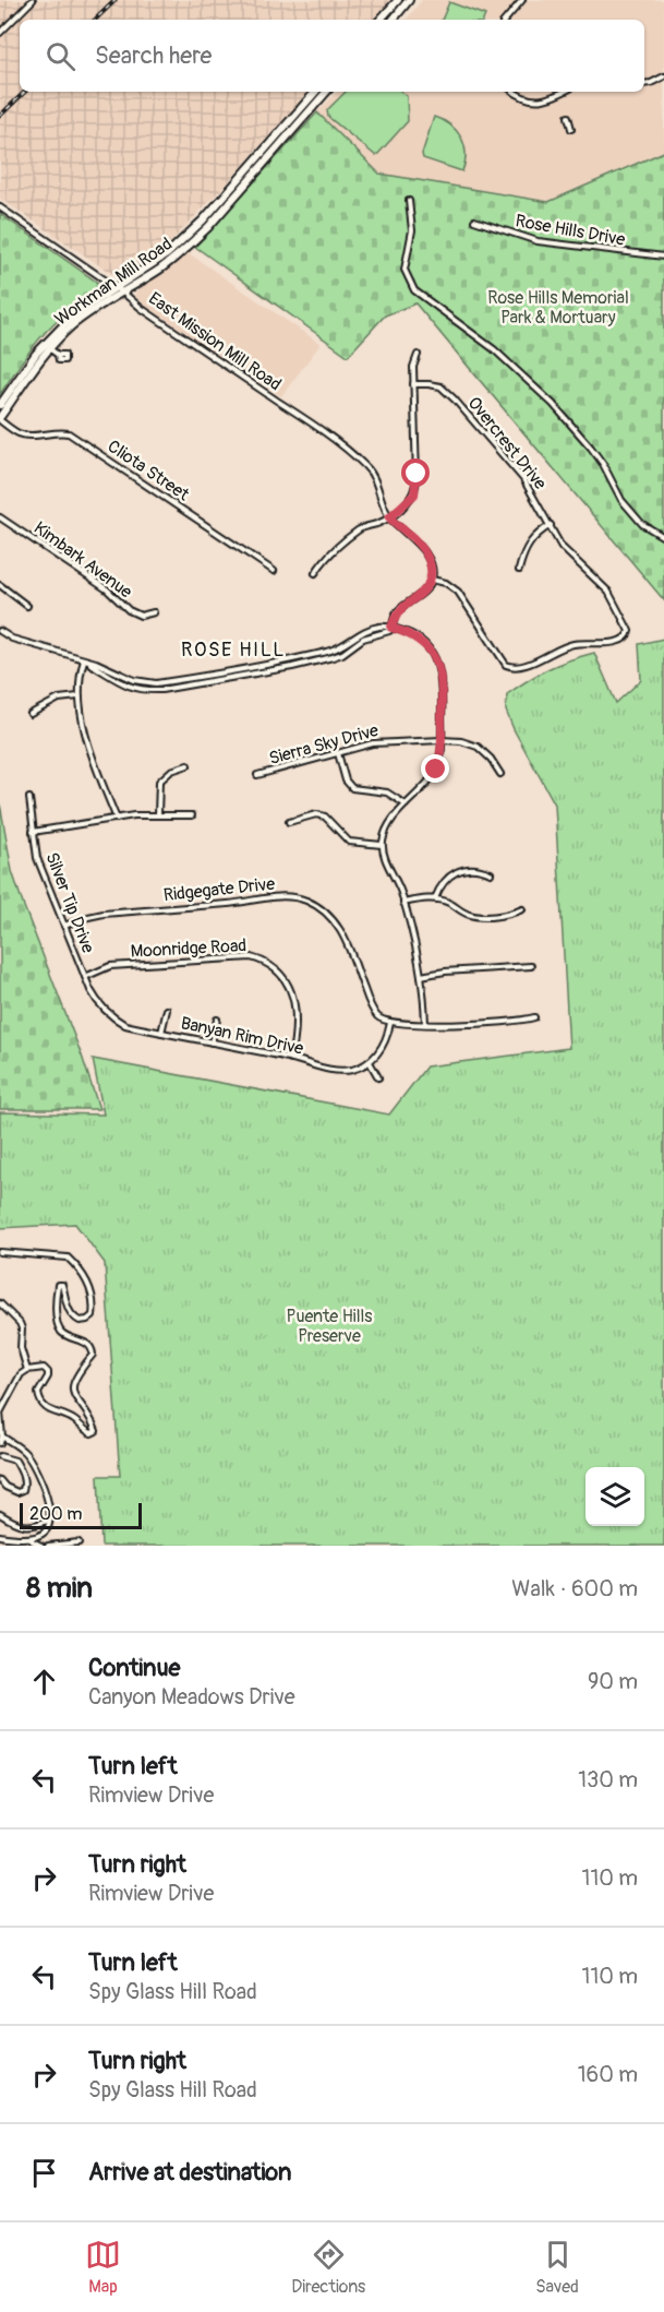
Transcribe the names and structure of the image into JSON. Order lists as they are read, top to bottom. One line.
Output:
{"streets":{"main road":["Workman Mill Road"],"street":["Rose Hills Drive","East Mission Mill Road","Overcrest Drive","Cliota Street","Kimbark Avenue","Sierra Sky Drive","Ridgegate Drive","Silver Tip Drive","Moonridge Road","Banyan Rim Drive"]},"crossings":[["Workman Mill Road","East Mission Mill Road"],["Workman Mill Road","Cliota Street"],["Ridgegate Drive","Silver Tip Drive"],["Silver Tip Drive","Moonridge Road"],["Silver Tip Drive","Banyan Rim Drive"],["Moonridge Road","Banyan Rim Drive"]],"districts":["ROSE HILL"],"parks":["Rose Hills Memorial Park & Mortuary","Puente Hills Preserve"],"scale_bar":"200 m","page":{"search":"Search here","scale":"200 m","heading":["8 min","Walk · 600 m"],"list":[["Continue","Canyon Meadows Drive","90 m"],["Turn left","Rimview Drive","130 m"],["Turn right","Rimview Drive","110 m"],["Turn left","Spy Glass Hill Road","110 m"],["Turn right","Spy Glass Hill Road","160 m"],"Arrive at destination"],"nav":["Map","Directions","Saved"]}}
